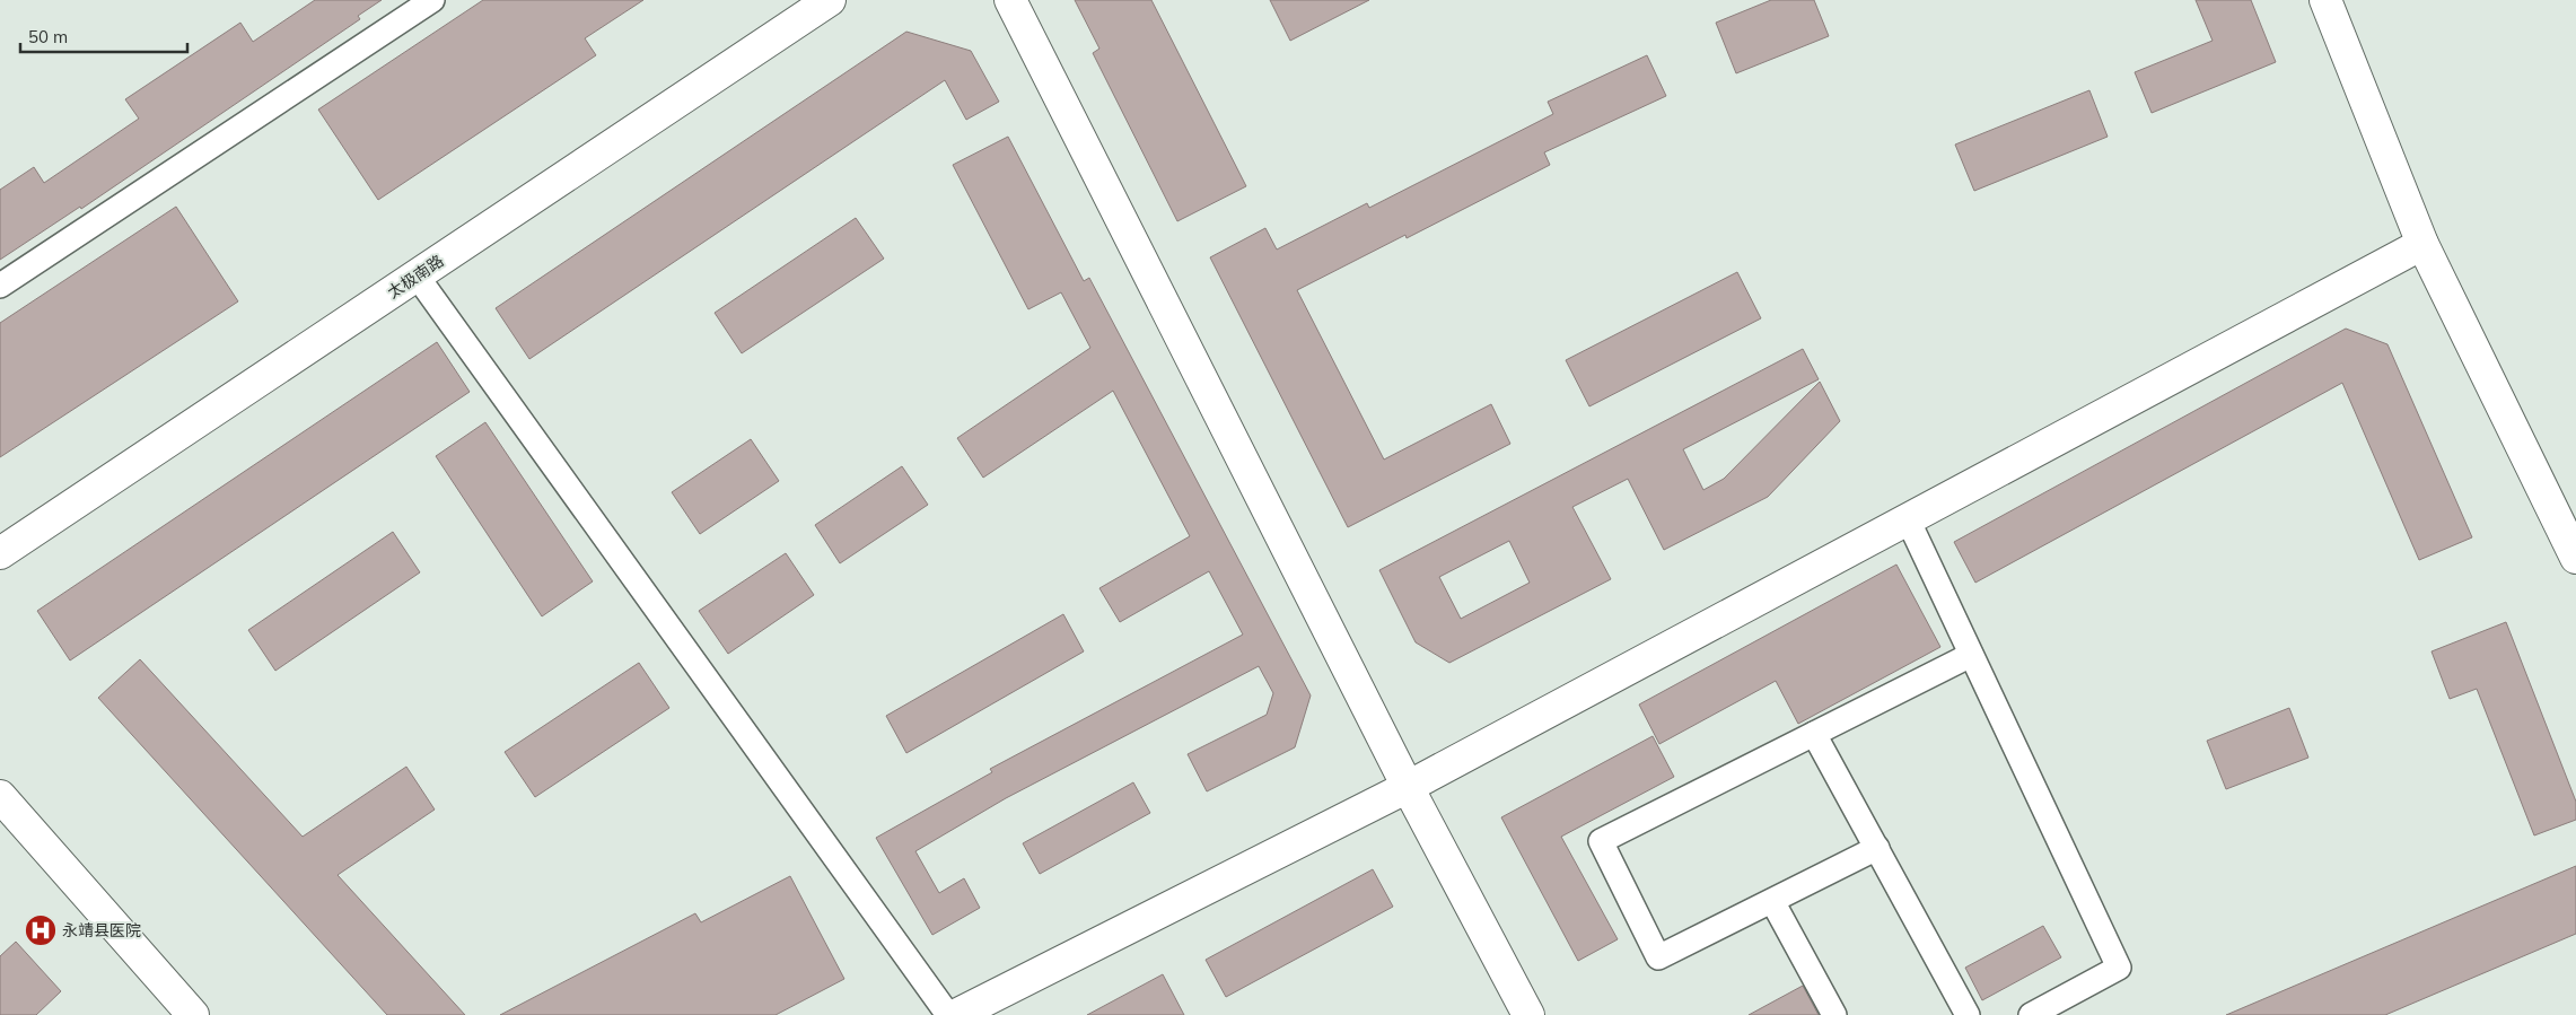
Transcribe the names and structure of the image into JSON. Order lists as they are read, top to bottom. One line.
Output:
{"streets":{"street":["太极南路"]},"places":{"hospital":["永靖县医院"]},"scale_bar":"50 m"}
